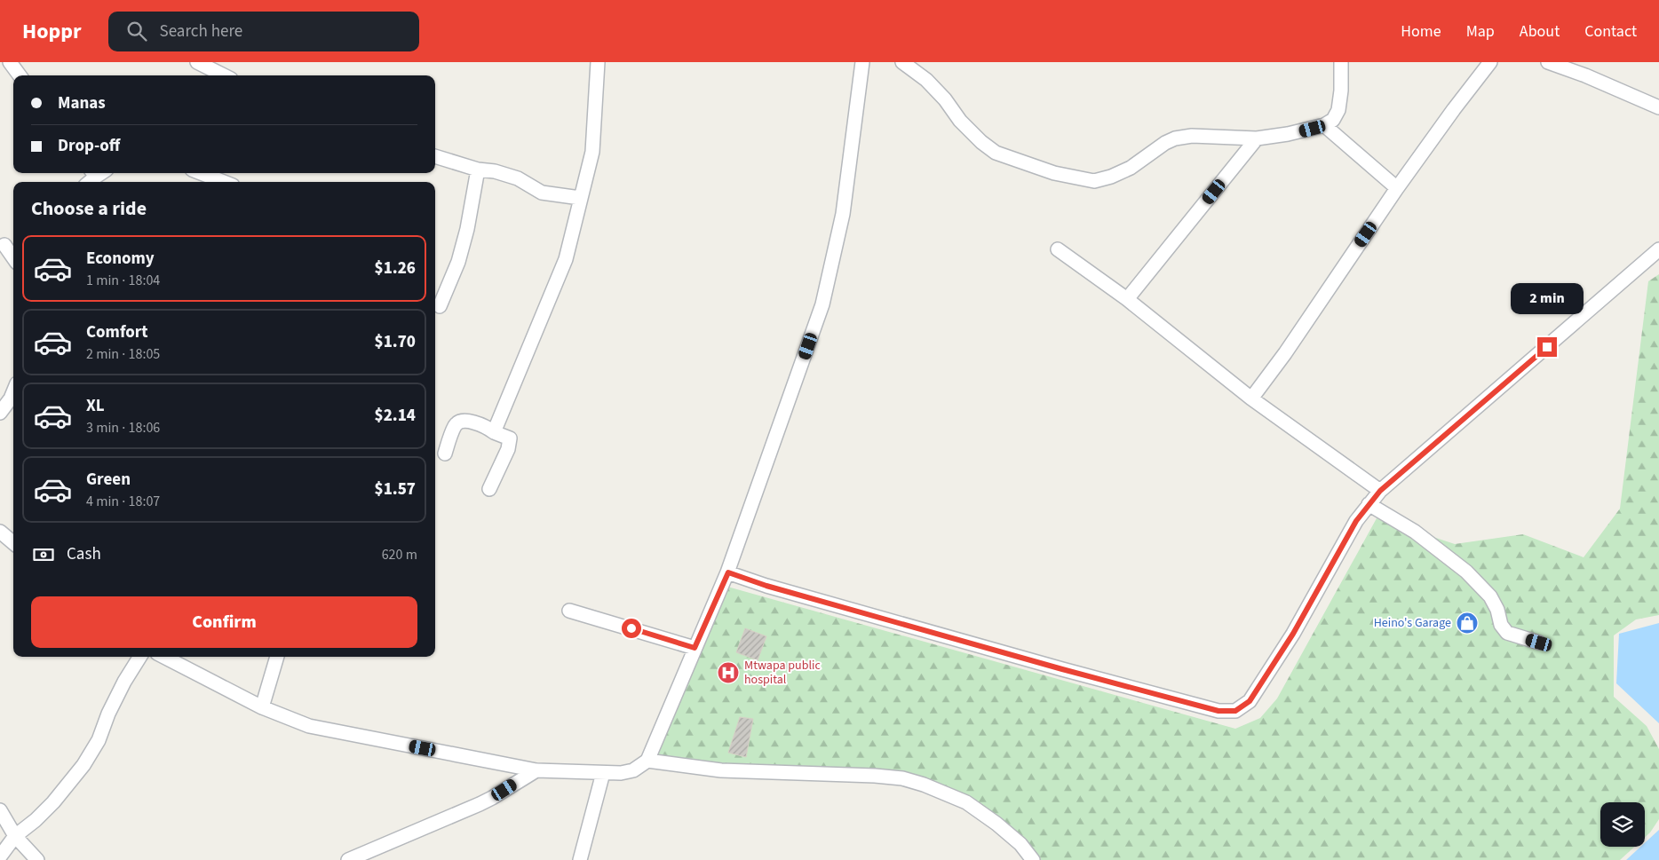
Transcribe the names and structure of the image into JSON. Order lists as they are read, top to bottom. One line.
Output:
{"places":{"shop":["Heino's Garage"],"hospital":["Mtwapa public hospital"]},"page":{"header":"Hoppr","search":"Search here","nav":["Home","Map","About","Contact"],"banner":["Manas","Drop-off"],"heading":"Choose a ride","list":[{"name":"Economy","note":"1 min · 18:04","value":"$1.26"},{"name":"Comfort","note":"2 min · 18:05","value":"$1.70"},{"name":"XL","note":"3 min · 18:06","value":"$2.14"},{"name":"Green","note":"4 min · 18:07","value":"$1.57"}],"bubble":"2 min","pay":["Cash","620 m"],"buttons":"Confirm"}}
